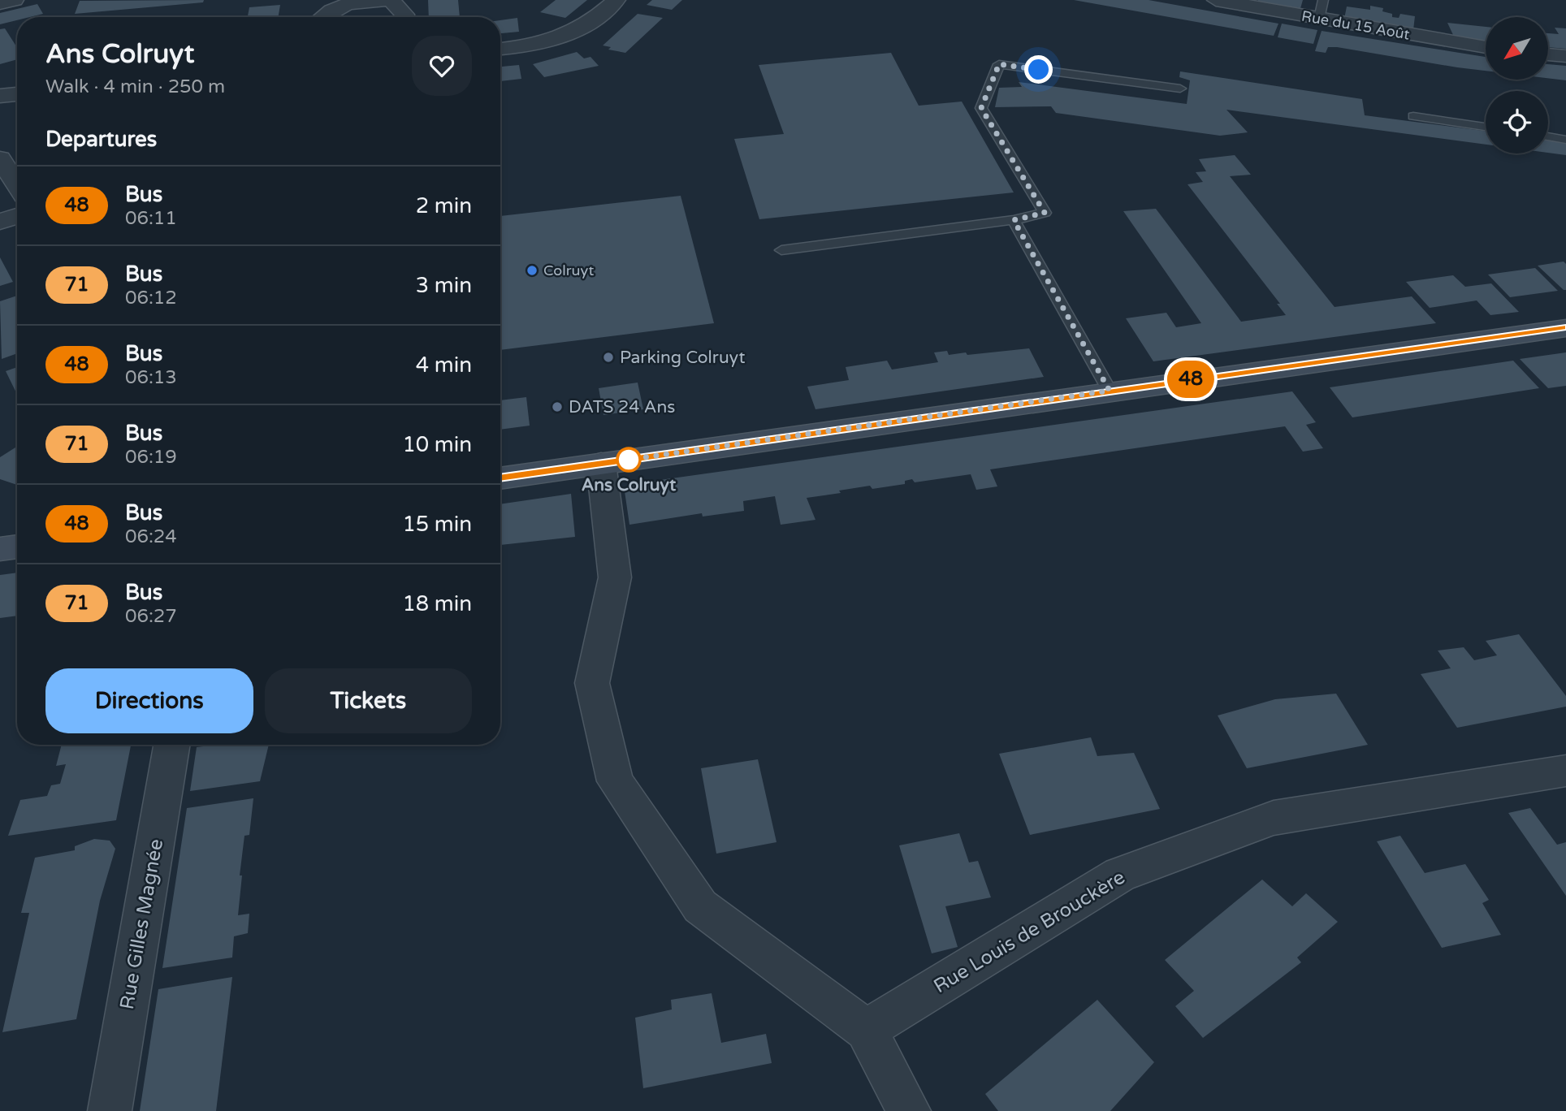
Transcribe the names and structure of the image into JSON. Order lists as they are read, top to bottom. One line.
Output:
{"streets":{"street":["Rue du 15 Août","Rue Gilles Magnée","Rue Louis de Brouckère"]},"places":["Colruyt","Parking Colruyt","DATS 24 Ans","Ans Colruyt"],"lines":["bus line 48"],"north":"bottom left","page":{"on_map":"48","heading":[["Ans Colruyt","Walk · 4 min · 250 m"],"Departures"],"list":[{"mark":"48","name":"Bus","note":"06:11","value":"2 min"},{"mark":"71","name":"Bus","note":"06:12","value":"3 min"},{"mark":"48","name":"Bus","note":"06:13","value":"4 min"},{"mark":"71","name":"Bus","note":"06:19","value":"10 min"},{"mark":"48","name":"Bus","note":"06:24","value":"15 min"},{"mark":"71","name":"Bus","note":"06:27","value":"18 min"}],"buttons":["Directions","Tickets"]}}
